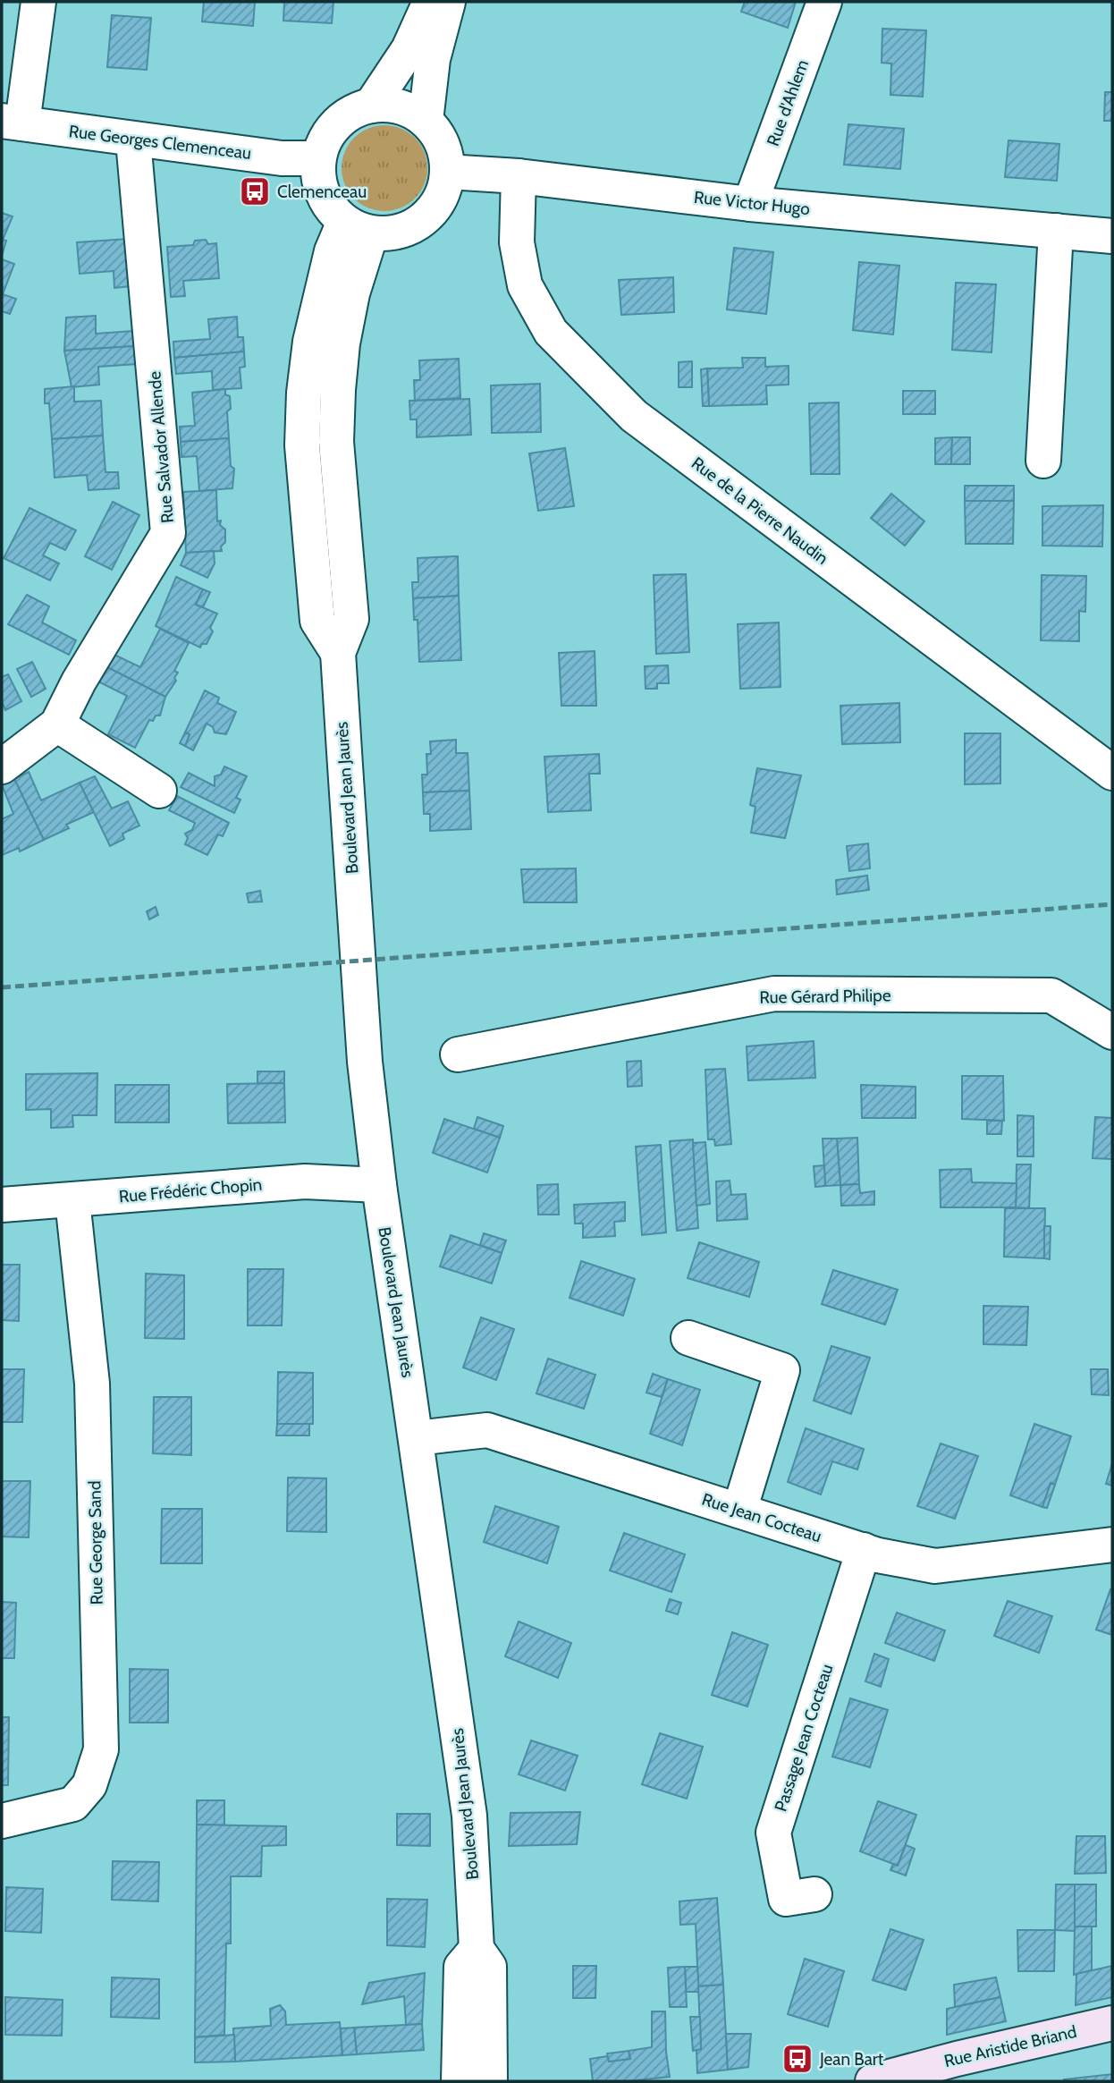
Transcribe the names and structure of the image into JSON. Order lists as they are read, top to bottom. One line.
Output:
{"streets":{"main road":["Rue Aristide Briand"],"street":["Rue d'Ahlem","Rue Georges Clemenceau","Rue Victor Hugo","Rue Salvador Allende","Rue de la Pierre Naudin","Boulevard Jean Jaurès","Rue Gérard Philipe","Rue Frédéric Chopin","Rue Jean Cocteau","Rue George Sand","Passage Jean Cocteau"]},"crossings":[["Rue d'Ahlem","Rue Victor Hugo"],["Rue Georges Clemenceau","Rue Victor Hugo"],["Rue Georges Clemenceau","Rue Salvador Allende"],["Rue Georges Clemenceau","Boulevard Jean Jaurès"],["Rue Victor Hugo","Rue de la Pierre Naudin"],["Rue Victor Hugo","Boulevard Jean Jaurès"],["Boulevard Jean Jaurès","Rue Frédéric Chopin"],["Boulevard Jean Jaurès","Rue Jean Cocteau"],["Rue Frédéric Chopin","Rue George Sand"],["Rue Jean Cocteau","Passage Jean Cocteau"]],"places":{"bus stop":["Clemenceau","Jean Bart"]}}
